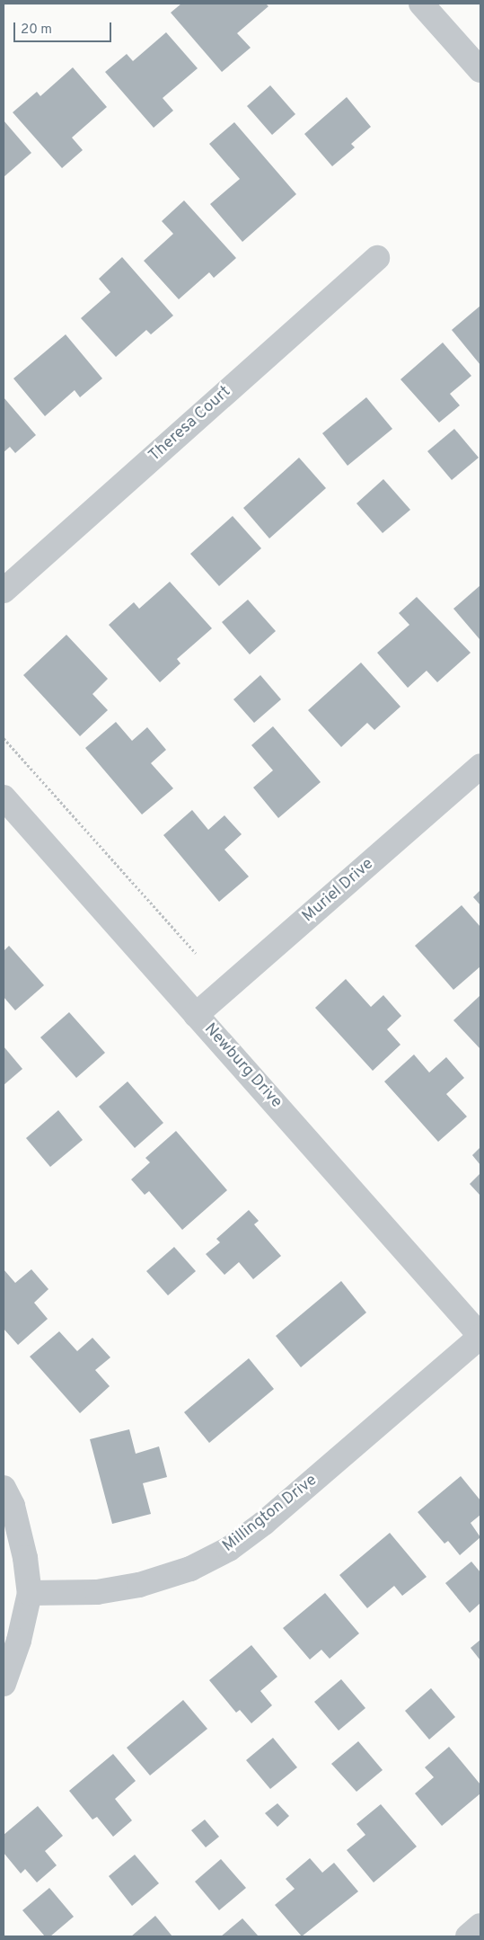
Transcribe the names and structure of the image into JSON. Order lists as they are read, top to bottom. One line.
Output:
{"streets":{"street":["Theresa Court","Muriel Drive","Newburg Drive","Millington Drive"]},"crossings":[["Muriel Drive","Newburg Drive"],["Newburg Drive","Millington Drive"]],"scale_bar":"20 m"}
